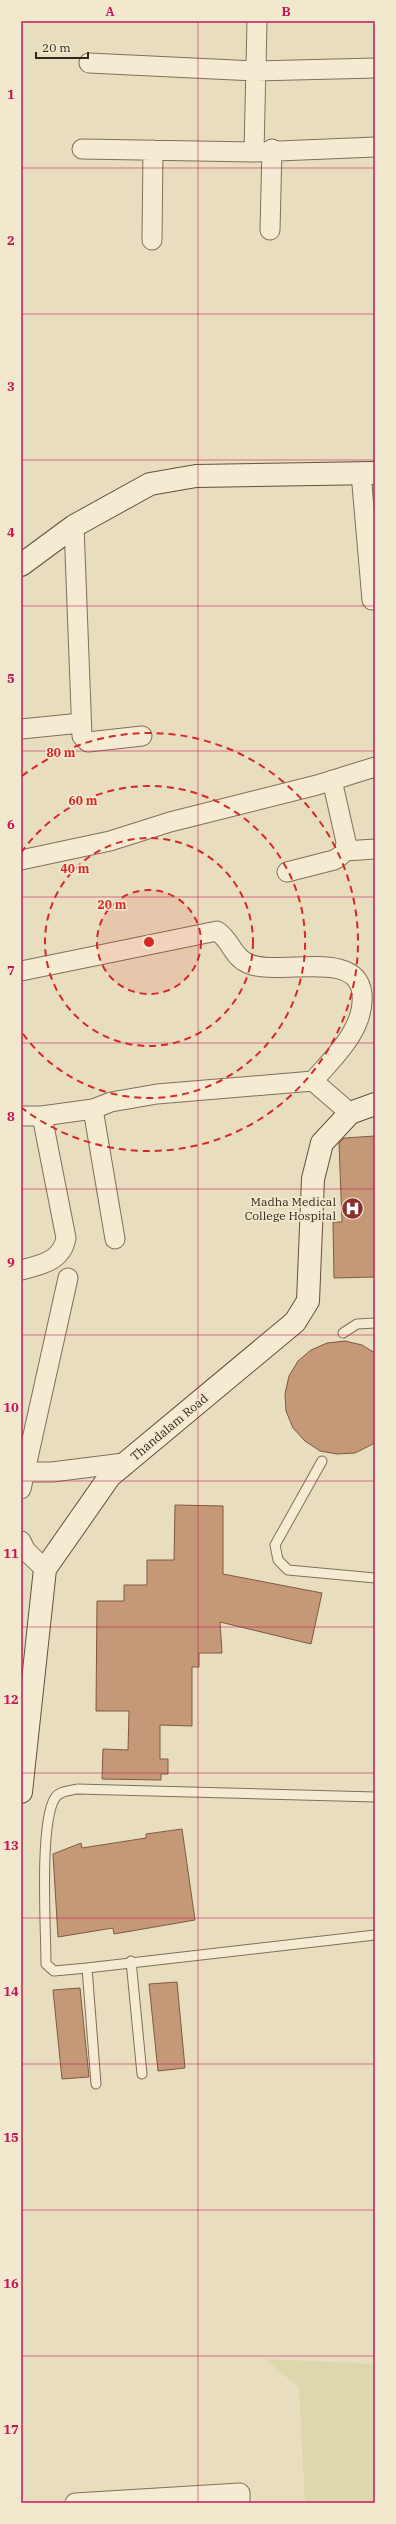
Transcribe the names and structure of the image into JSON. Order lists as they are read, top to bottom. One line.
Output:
{"streets":{"street":["Thandalam Road"]},"places":{"hospital":["Madha Medical College Hospital"]},"scale_bar":"20 m","grid":{"columns":["A","B"],"rows":["1","2","3","4","5","6","7","8","9","10","11","12","13","14","15","16","17"]},"rings":["80 m","60 m","40 m","20 m"]}
